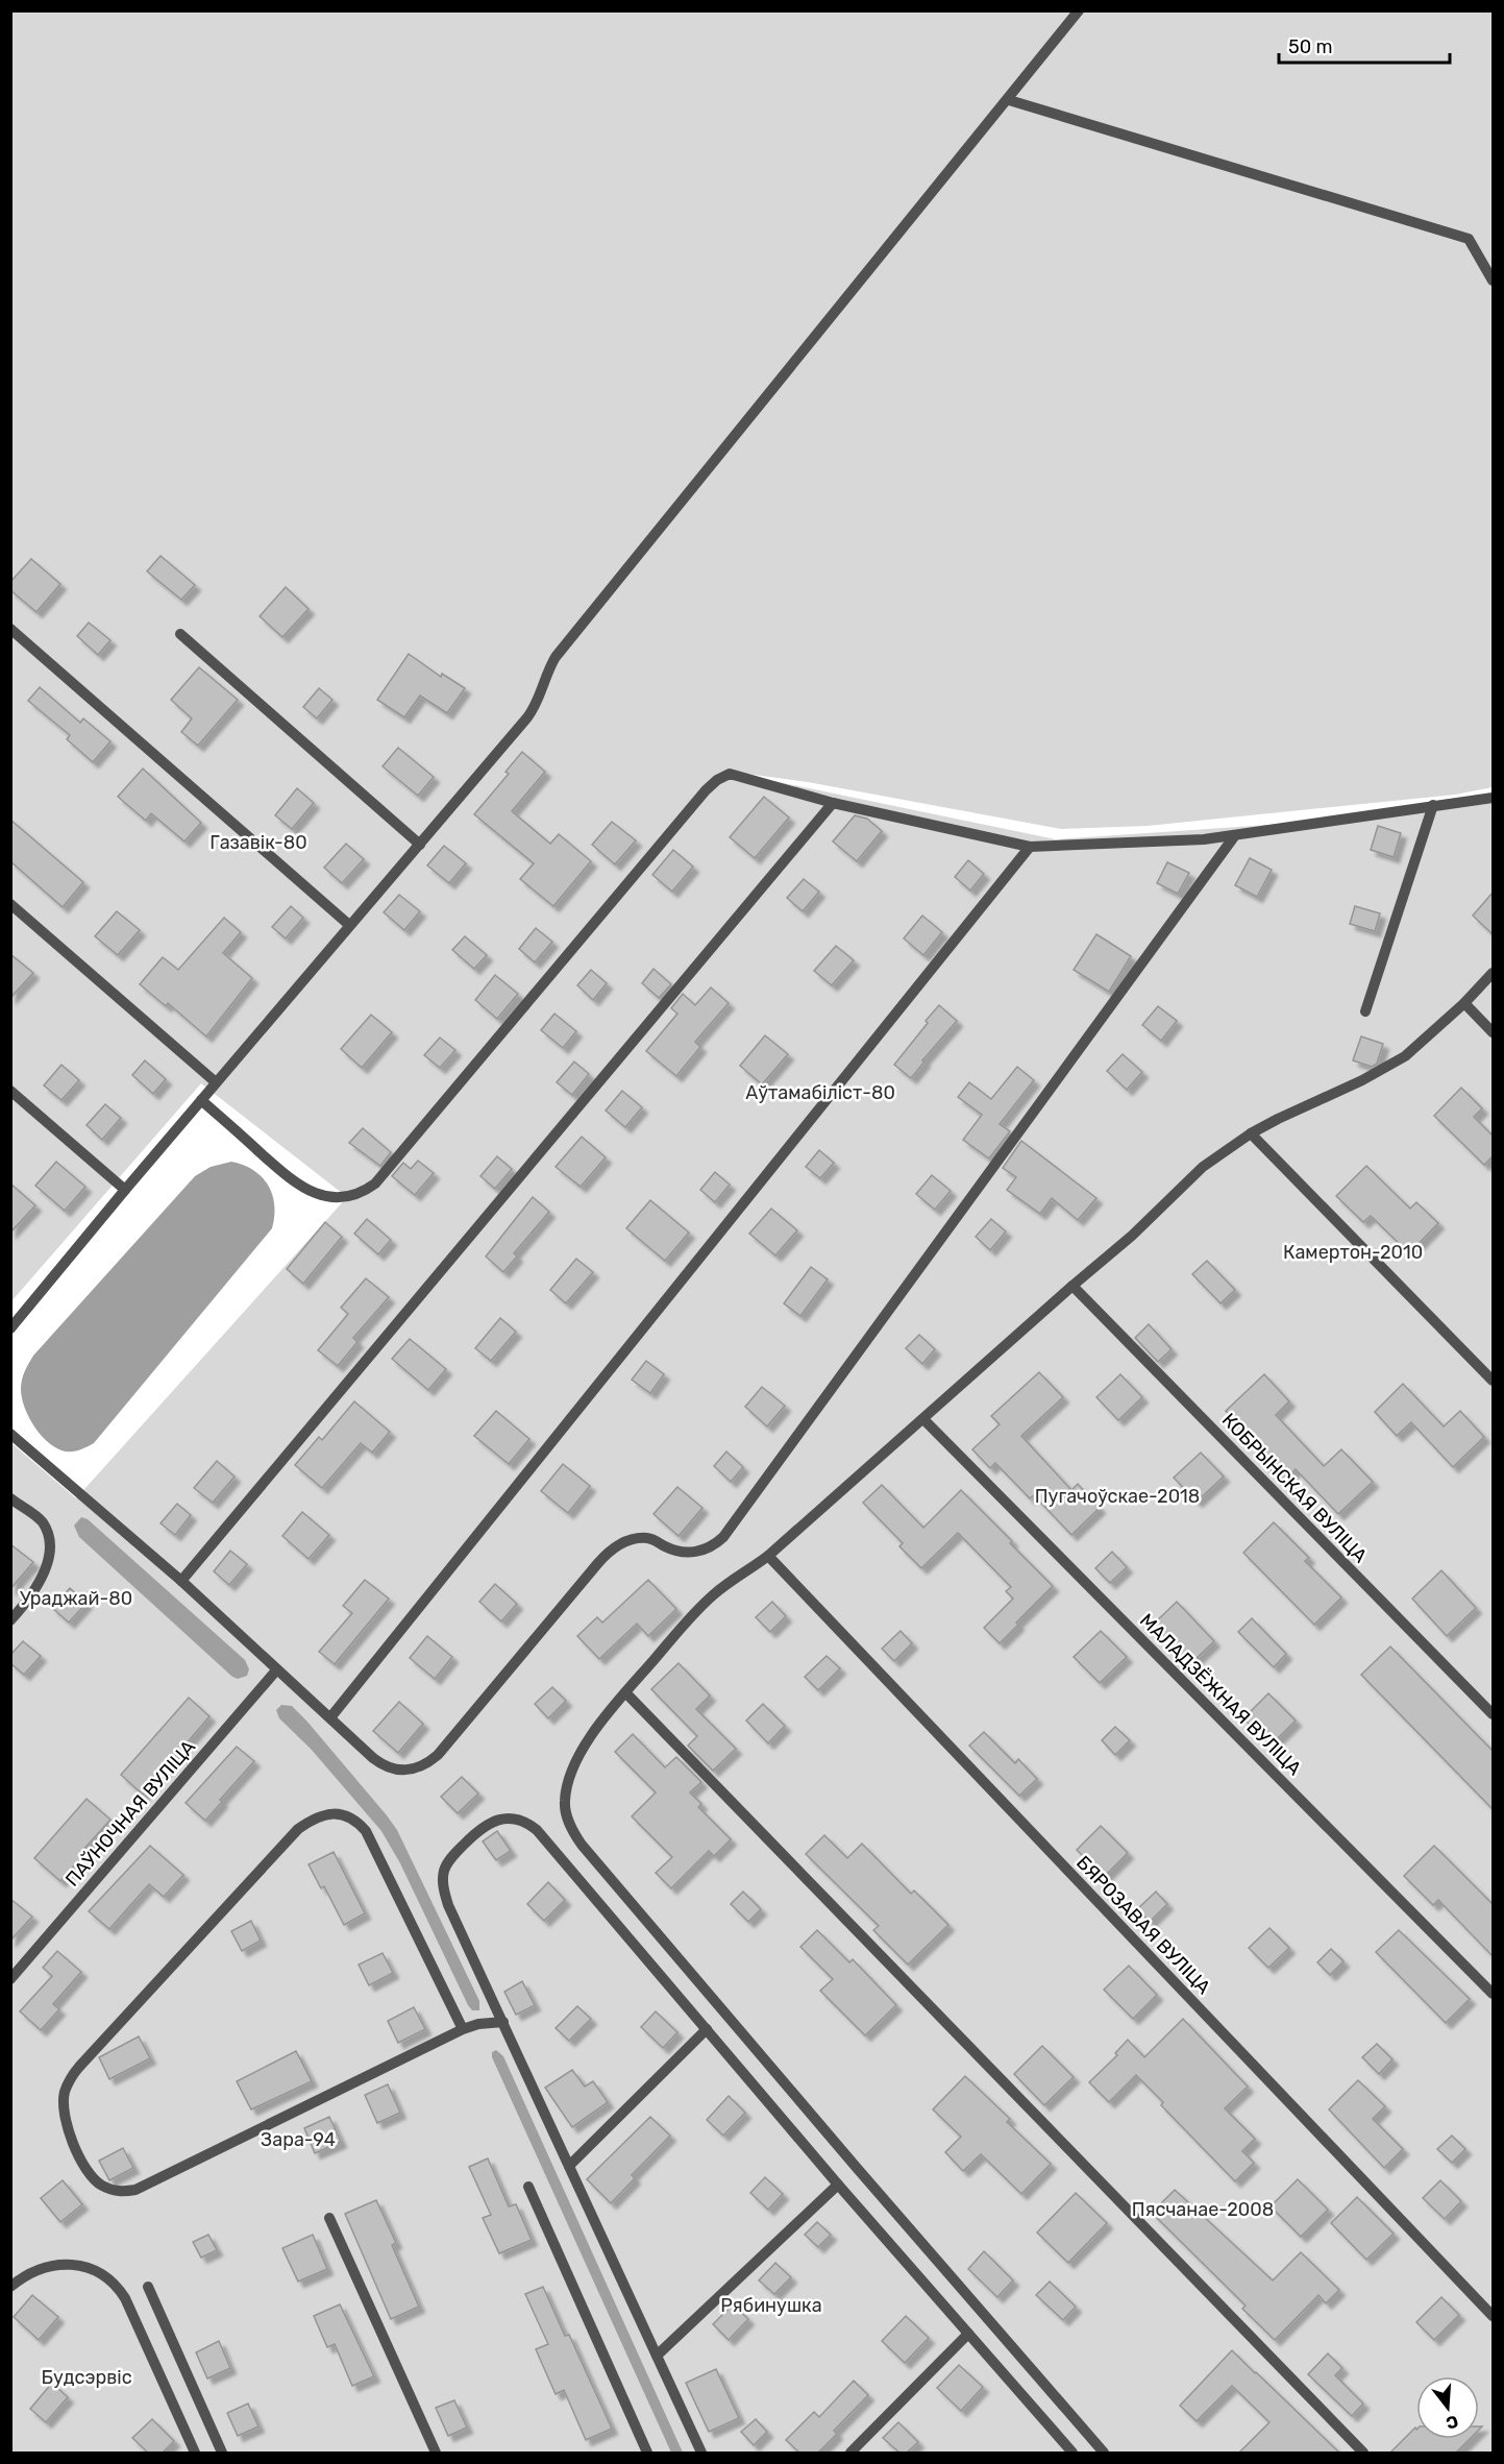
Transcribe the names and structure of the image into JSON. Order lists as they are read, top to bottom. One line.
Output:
{"streets":{"lane":["КОБРЫНСКАЯ ВУЛІЦА","МАЛАДЗЁЖНАЯ ВУЛІЦА","ПАЎНОЧНАЯ ВУЛІЦА","БЯРОЗАВАЯ ВУЛІЦА"]},"parks":["Газавік-80","Аўтамабіліст-80","Камертон-2010","Пугачоўскае-2018","Ураджай-80","Зара-94","Пясчанае-2008","Рябинушка","Будсэрвіс"],"scale_bar":"50 m","north":"bottom"}
